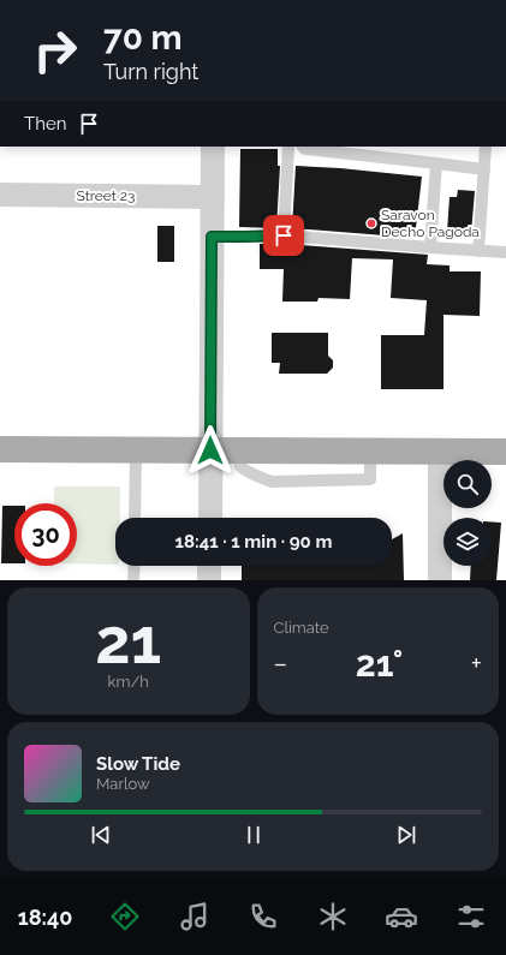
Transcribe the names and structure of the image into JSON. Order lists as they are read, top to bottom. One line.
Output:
{"streets":{"street":["Street 23"]},"places":["Saravon Decho Pagoda"],"page":{"turn":["70 m","Turn right"],"then":"Then","limit":"30","trip":"18:41 · 1 min · 90 m","tile":[["21","km/h"],"Climate"],"heat":["−","21°","+"],"song":["Slow Tide","Marlow"],"tabs":"18:40"}}
